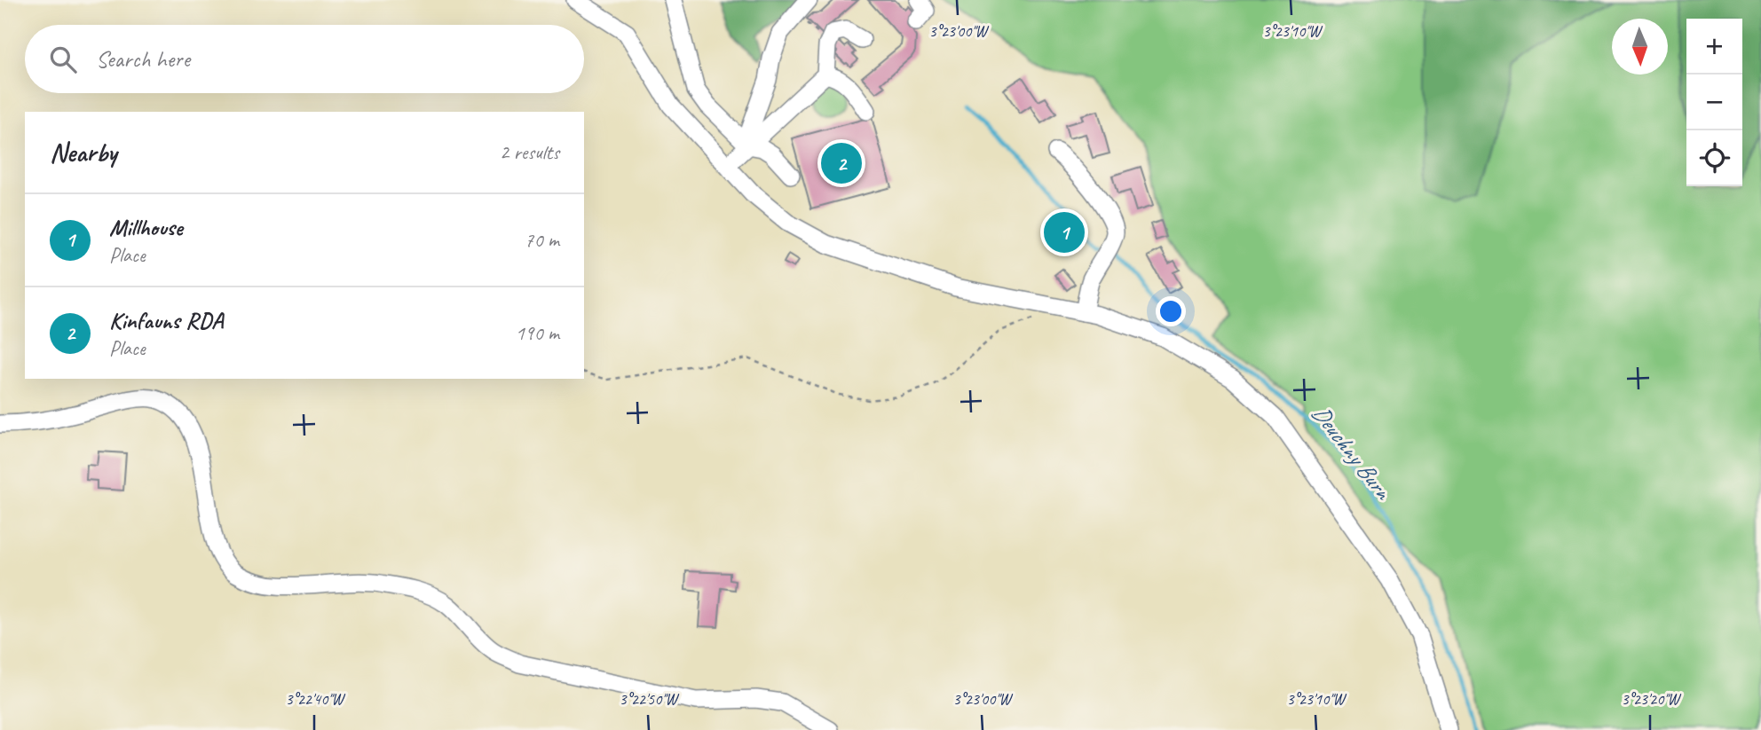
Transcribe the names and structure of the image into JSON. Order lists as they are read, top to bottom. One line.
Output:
{"water":["Deuchny Burn"],"north":"bottom","page":{"map_buttons":["+","−"],"search":"Search here","heading":["Nearby","2 results"],"pins":["2","1"],"list":[{"mark":"1","name":"Millhouse","note":"Place","value":"70 m"},{"mark":"2","name":"Kinfauns RDA","note":"Place","value":"190 m"}]},"coordinates":["3°23'00\"W","3°23'10\"W","3°22'40\"W","3°22'50\"W","3°23'20\"W"]}
